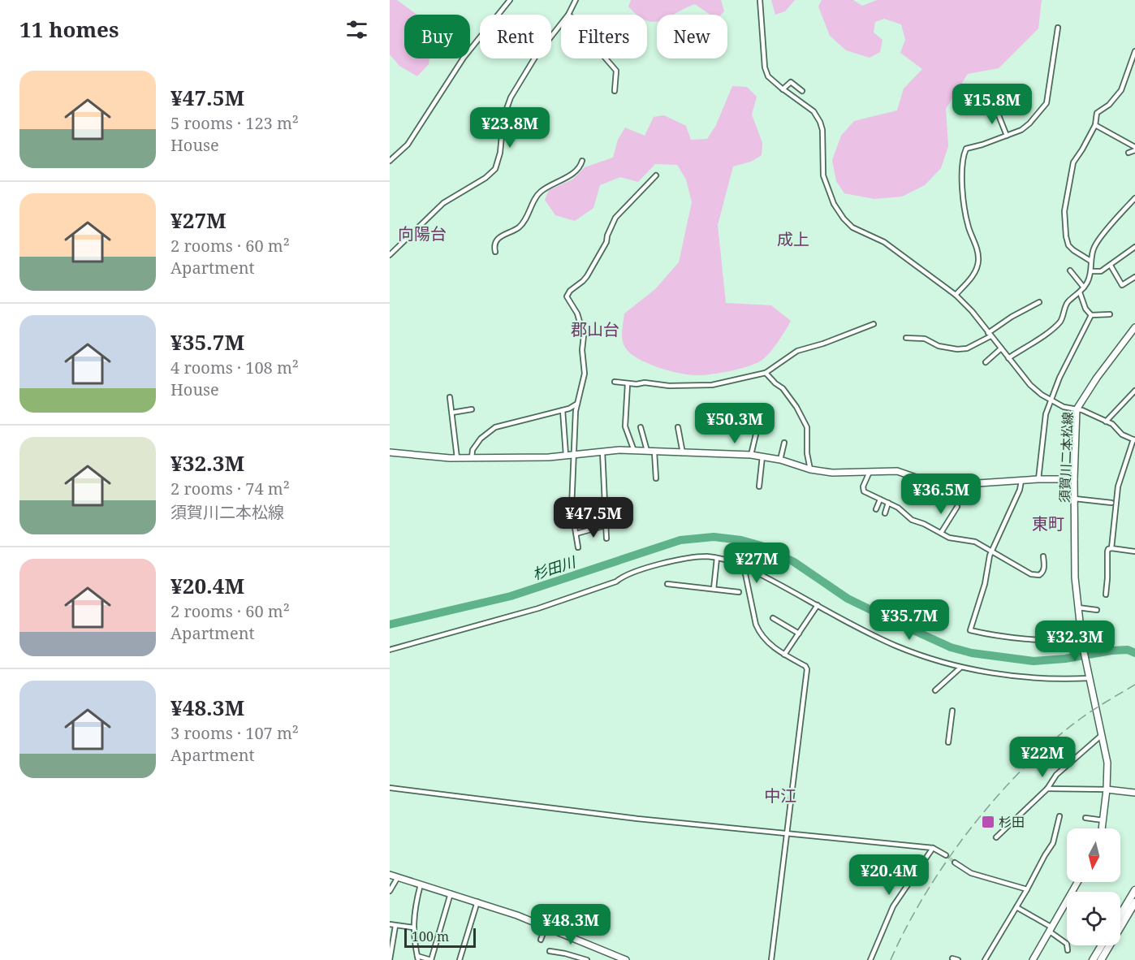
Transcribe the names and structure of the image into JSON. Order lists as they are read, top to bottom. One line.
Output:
{"streets":{"street":["須賀川二本松線"]},"districts":["向陽台","成上","郡山台","東町","中江"],"water":["杉田川"],"places":{"transit":["杉田"]},"scale_bar":"100 m","north":"bottom","page":{"heading":"11 homes","chip":["Buy","Rent","Filters","New"],"list":[{"name":"¥47.5M","note":"5 rooms · 123 m² · House"},{"name":"¥27M","note":"2 rooms · 60 m² · Apartment"},{"name":"¥35.7M","note":"4 rooms · 108 m² · House"},{"name":"¥32.3M","note":"2 rooms · 74 m² · 須賀川二本松線"},{"name":"¥20.4M","note":"2 rooms · 60 m² · Apartment"},{"name":"¥48.3M","note":"3 rooms · 107 m² · Apartment"}],"price":["¥15.8M","¥23.8M","¥50.3M","¥36.5M","¥47.5M","¥27M","¥35.7M","¥32.3M","¥22M","¥20.4M","¥48.3M"],"scale":"100 m"}}
